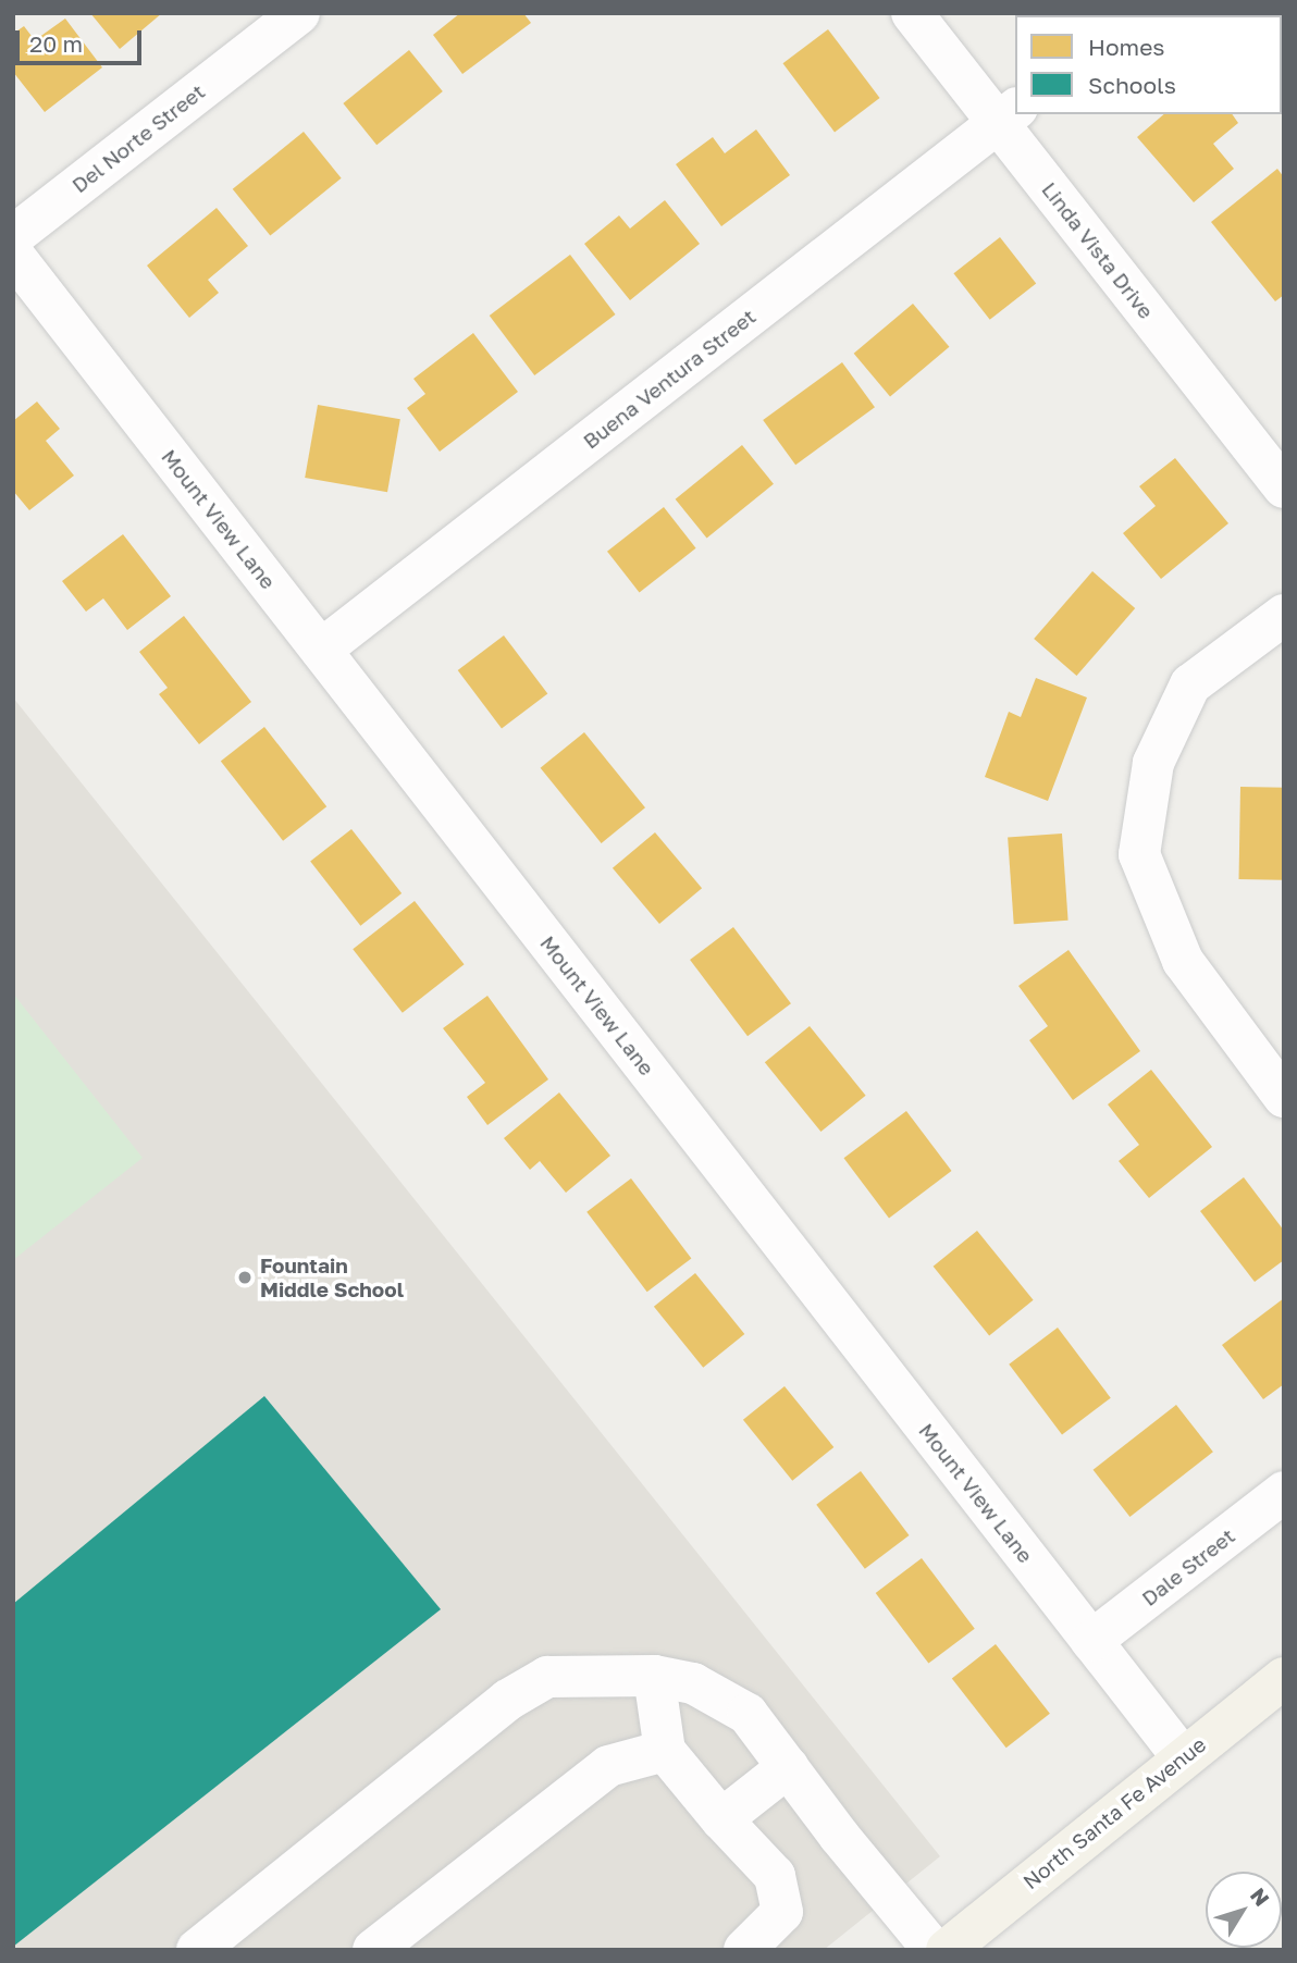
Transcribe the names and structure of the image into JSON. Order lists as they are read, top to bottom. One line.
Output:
{"streets":{"main road":["North Santa Fe Avenue"],"street":["Del Norte Street","Linda Vista Drive","Buena Ventura Street","Mount View Lane","Dale Street"]},"crossings":[["Linda Vista Drive","Buena Ventura Street"],["Buena Ventura Street","Mount View Lane"],["Mount View Lane","Dale Street"],["Mount View Lane","North Santa Fe Avenue"]],"places":["Fountain Middle School"],"legend":["Homes","Schools"],"scale_bar":"20 m","north":"top right"}
